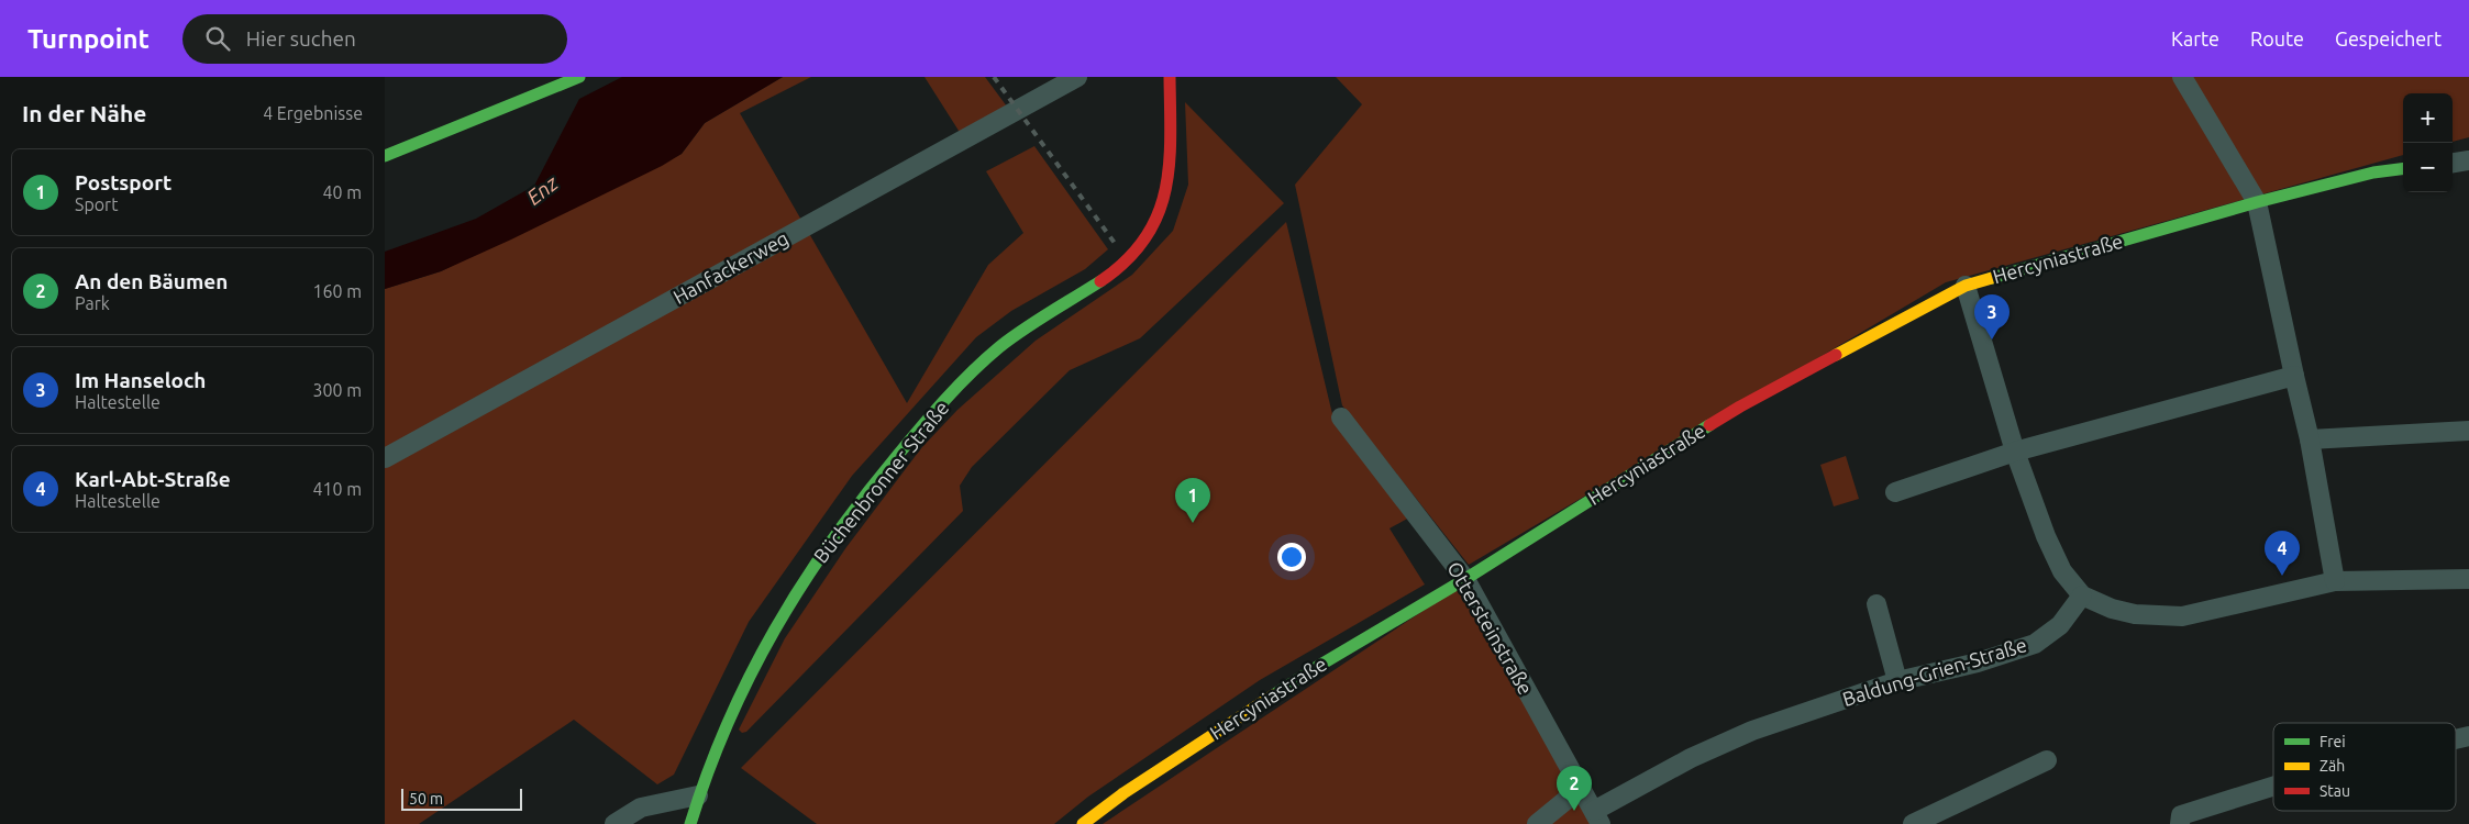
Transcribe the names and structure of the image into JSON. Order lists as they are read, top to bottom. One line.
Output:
{"streets":{"street":["Hercyniastraße","Hanfackerweg","Büchenbronner Straße","Ottersteinstraße","Baldung-Grien-Straße"]},"crossings":[["Hercyniastraße","Ottersteinstraße"],["Ottersteinstraße","Baldung-Grien-Straße"]],"water":["Enz"],"legend":["Frei","Zäh","Stau"],"scale_bar":"50 m","page":{"header":"Turnpoint","search":"Hier suchen","nav":["Karte","Route","Gespeichert"],"heading":["In der Nähe","4 Ergebnisse"],"map_buttons":["+","−"],"list":[{"mark":"1","name":"Postsport","note":"Sport","value":"40 m"},{"mark":"2","name":"An den Bäumen","note":"Park","value":"160 m"},{"mark":"3","name":"Im Hanseloch","note":"Haltestelle","value":"300 m"},{"mark":"4","name":"Karl-Abt-Straße","note":"Haltestelle","value":"410 m"}],"pins":["3","1","4","2"],"scale":"50 m"}}
